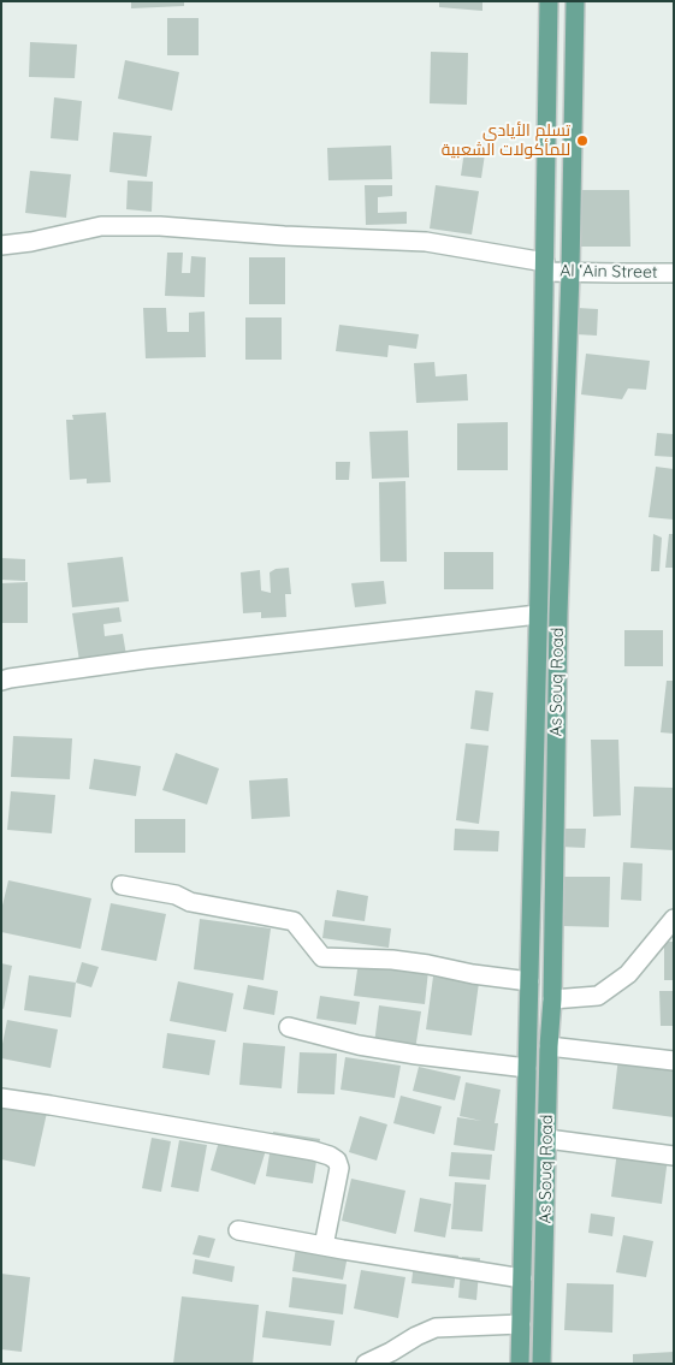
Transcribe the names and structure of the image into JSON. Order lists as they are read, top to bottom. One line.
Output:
{"streets":{"main road":["As Souq Road"],"street":["Al ‘Ain Street"]},"crossings":[["Al ‘Ain Street","As Souq Road"]],"places":["تسلم الأيادي للمأكولات الشعبية"]}
